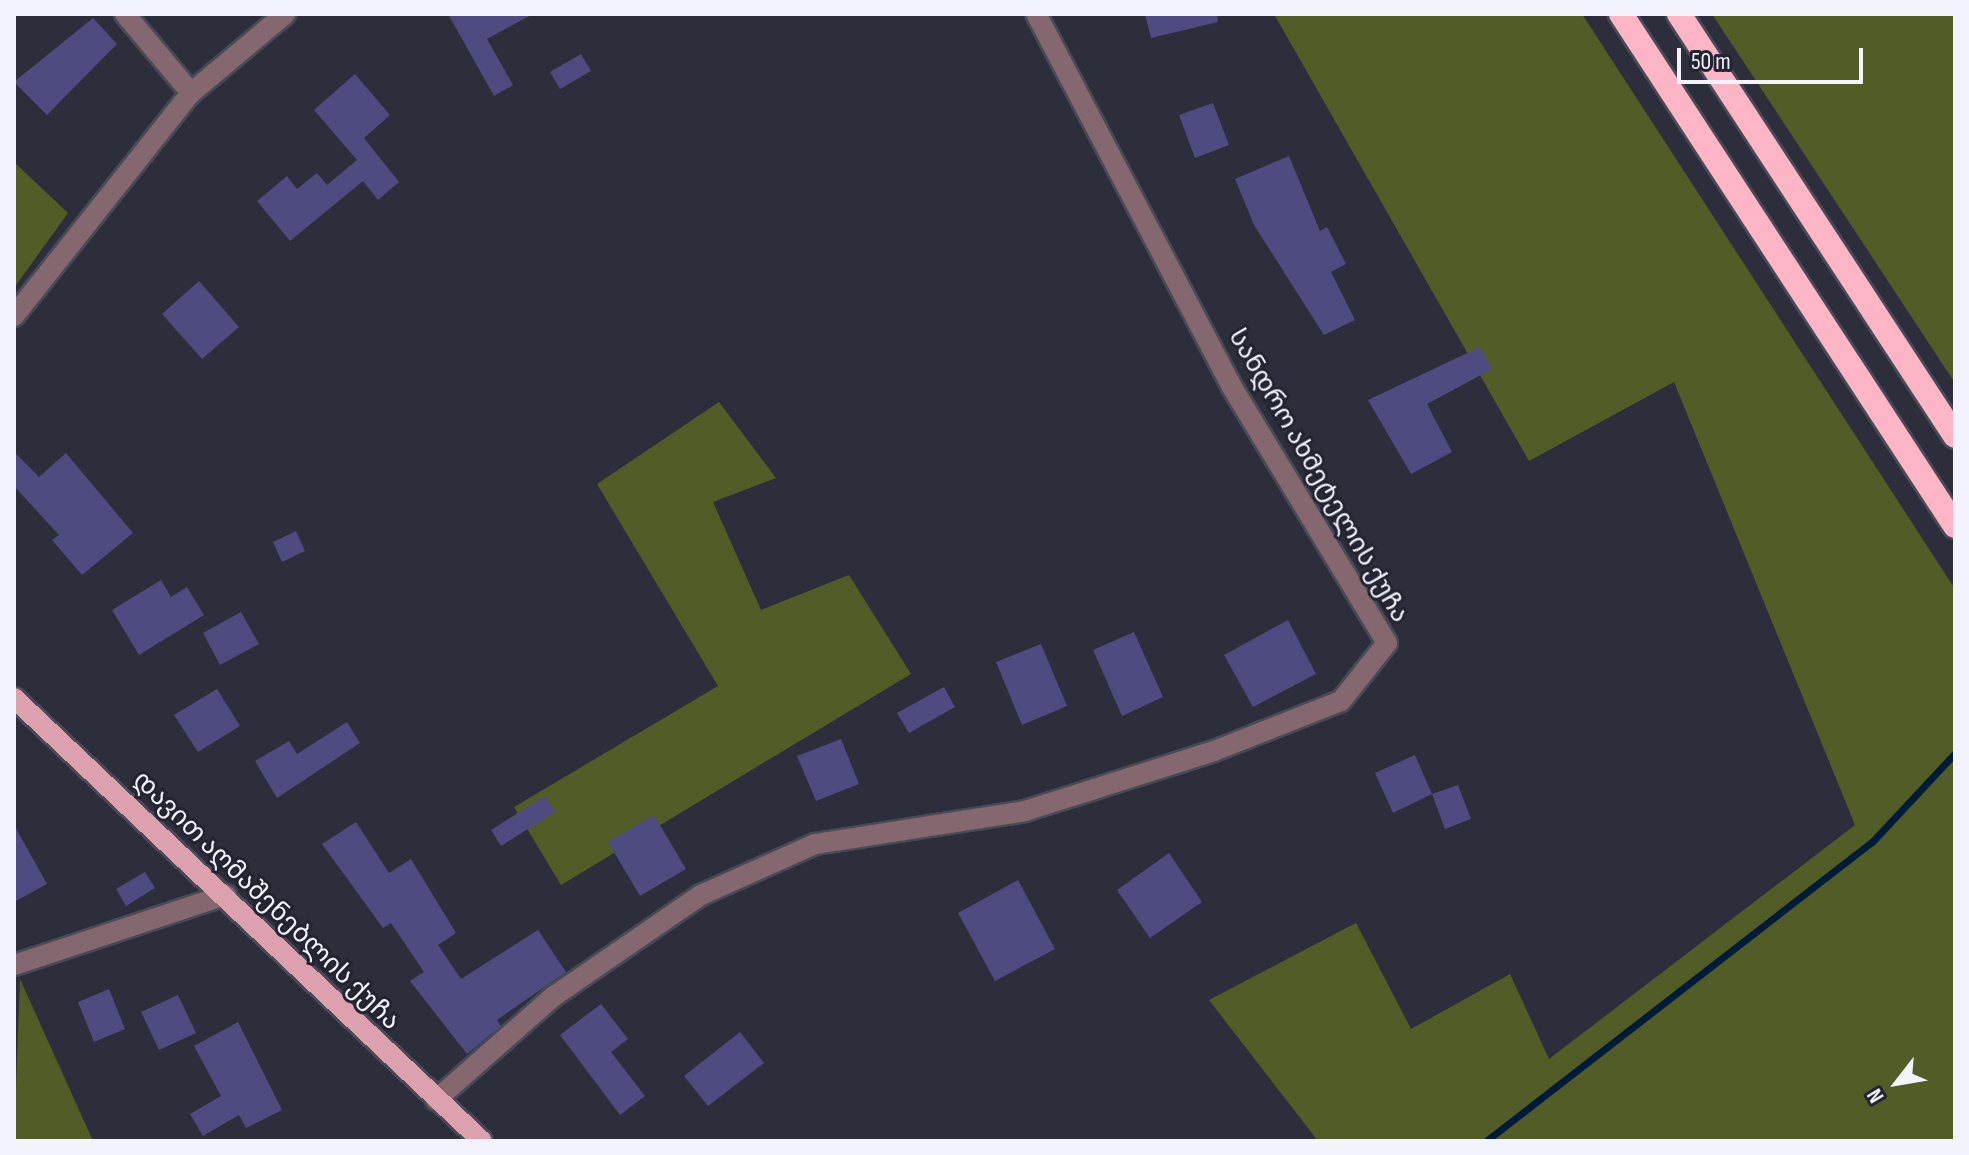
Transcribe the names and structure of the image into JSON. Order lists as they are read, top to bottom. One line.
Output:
{"streets":{"main road":["დავით აღმაშენებლის ქუჩა"],"street":["სანდრო ახმეტელის ქუჩა"]},"crossings":[["სანდრო ახმეტელის ქუჩა","დავით აღმაშენებლის ქუჩა"]],"scale_bar":"50 m","north":"bottom left"}
